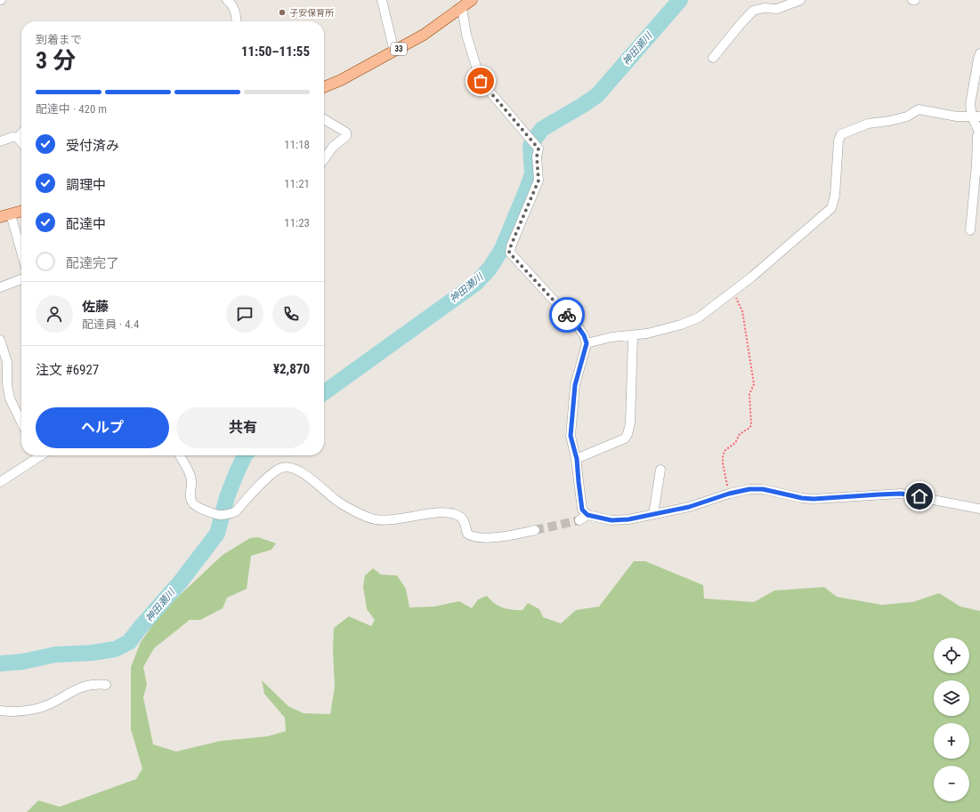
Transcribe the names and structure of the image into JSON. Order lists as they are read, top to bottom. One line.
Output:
{"streets":{"main road":["33"]},"water":["神田瀬川"],"places":["子安保育所"],"page":{"heading":["3 分","到着まで","11:50–11:55"],"panel":["佐藤","配達員 · 4.4","注文 #6927","¥2,870"],"bar":"配達中 · 420 m","list":[["受付済み","11:18"],["調理中","11:21"],["配達中","11:23"],"配達完了"],"buttons":["ヘルプ","共有"],"map_buttons":["+","−"]}}
